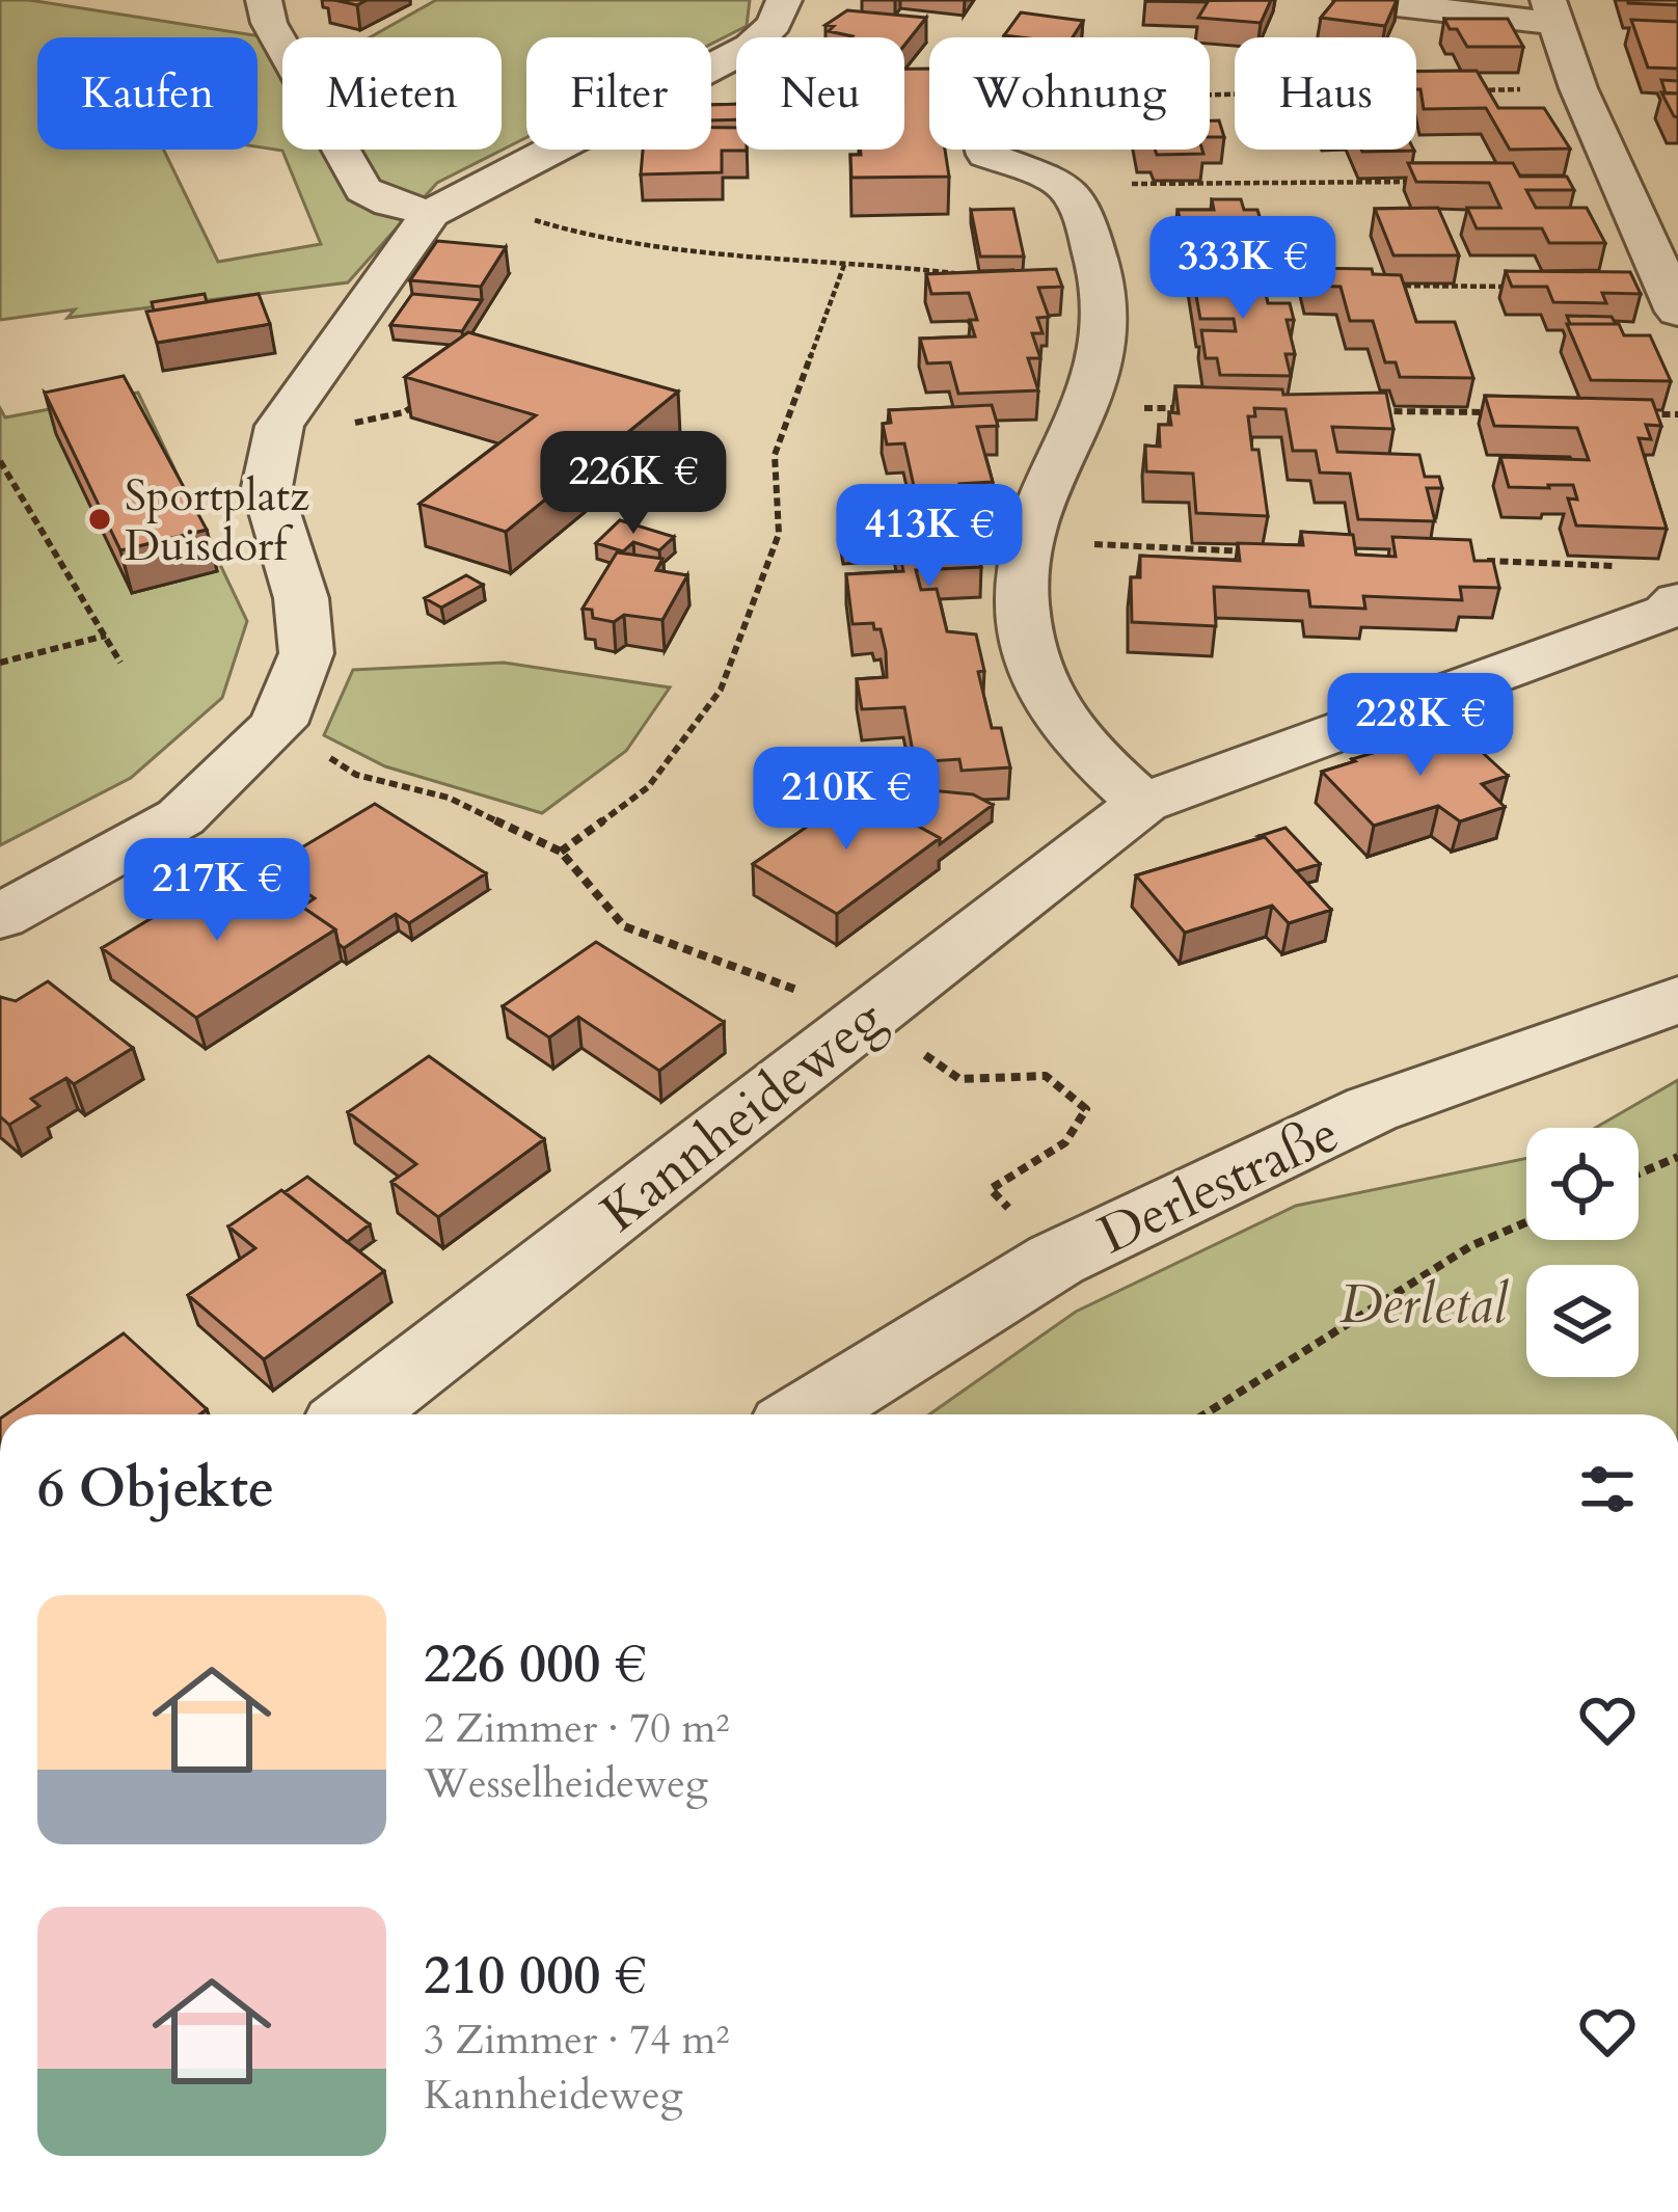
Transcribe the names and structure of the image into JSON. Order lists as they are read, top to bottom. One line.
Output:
{"streets":{"street":["Kannheideweg","Derlestraße"]},"parks":["Derletal"],"places":["Sportplatz Duisdorf"],"page":{"chip":["Kaufen","Mieten","Filter","Neu","Wohnung","Haus"],"price":["333K €","226K €","413K €","228K €","210K €","217K €"],"heading":"6 Objekte","list":[{"name":"226 000 €","note":"2 Zimmer · 70 m² · Wesselheideweg"},{"name":"210 000 €","note":"3 Zimmer · 74 m² · Kannheideweg"}]}}
